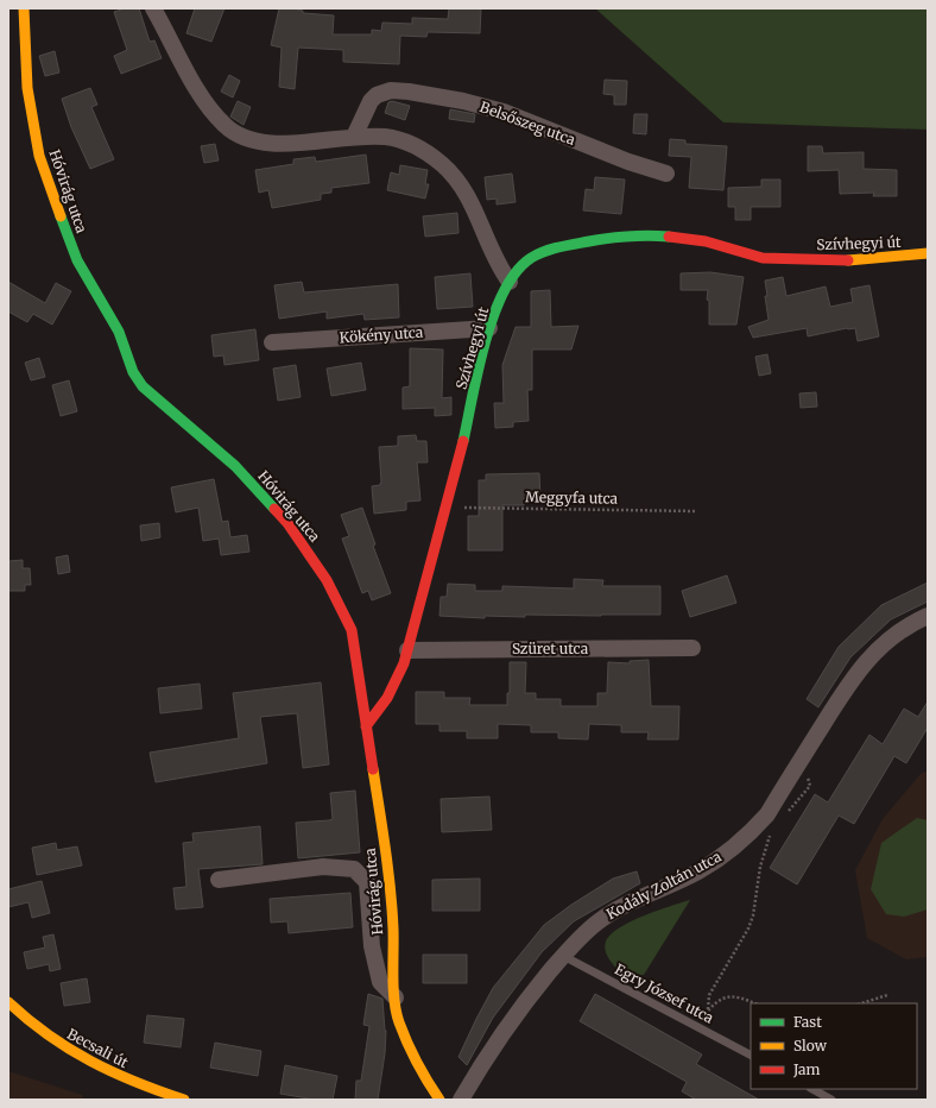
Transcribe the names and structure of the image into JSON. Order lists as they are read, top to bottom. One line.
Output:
{"streets":{"street":["Belsőszeg utca","Hóvirág utca","Szívhegyi út","Kökény utca","Szüret utca","Kodály Zoltán utca","Becsali út"],"lane":["Egry József utca"],"path":["Meggyfa utca"]},"crossings":[["Hóvirág utca","Szívhegyi út"],["Szívhegyi út","Kökény utca"],["Szívhegyi út","Meggyfa utca"],["Szívhegyi út","Szüret utca"],["Kodály Zoltán utca","Egry József utca"]],"legend":["Fast","Slow","Jam"]}
